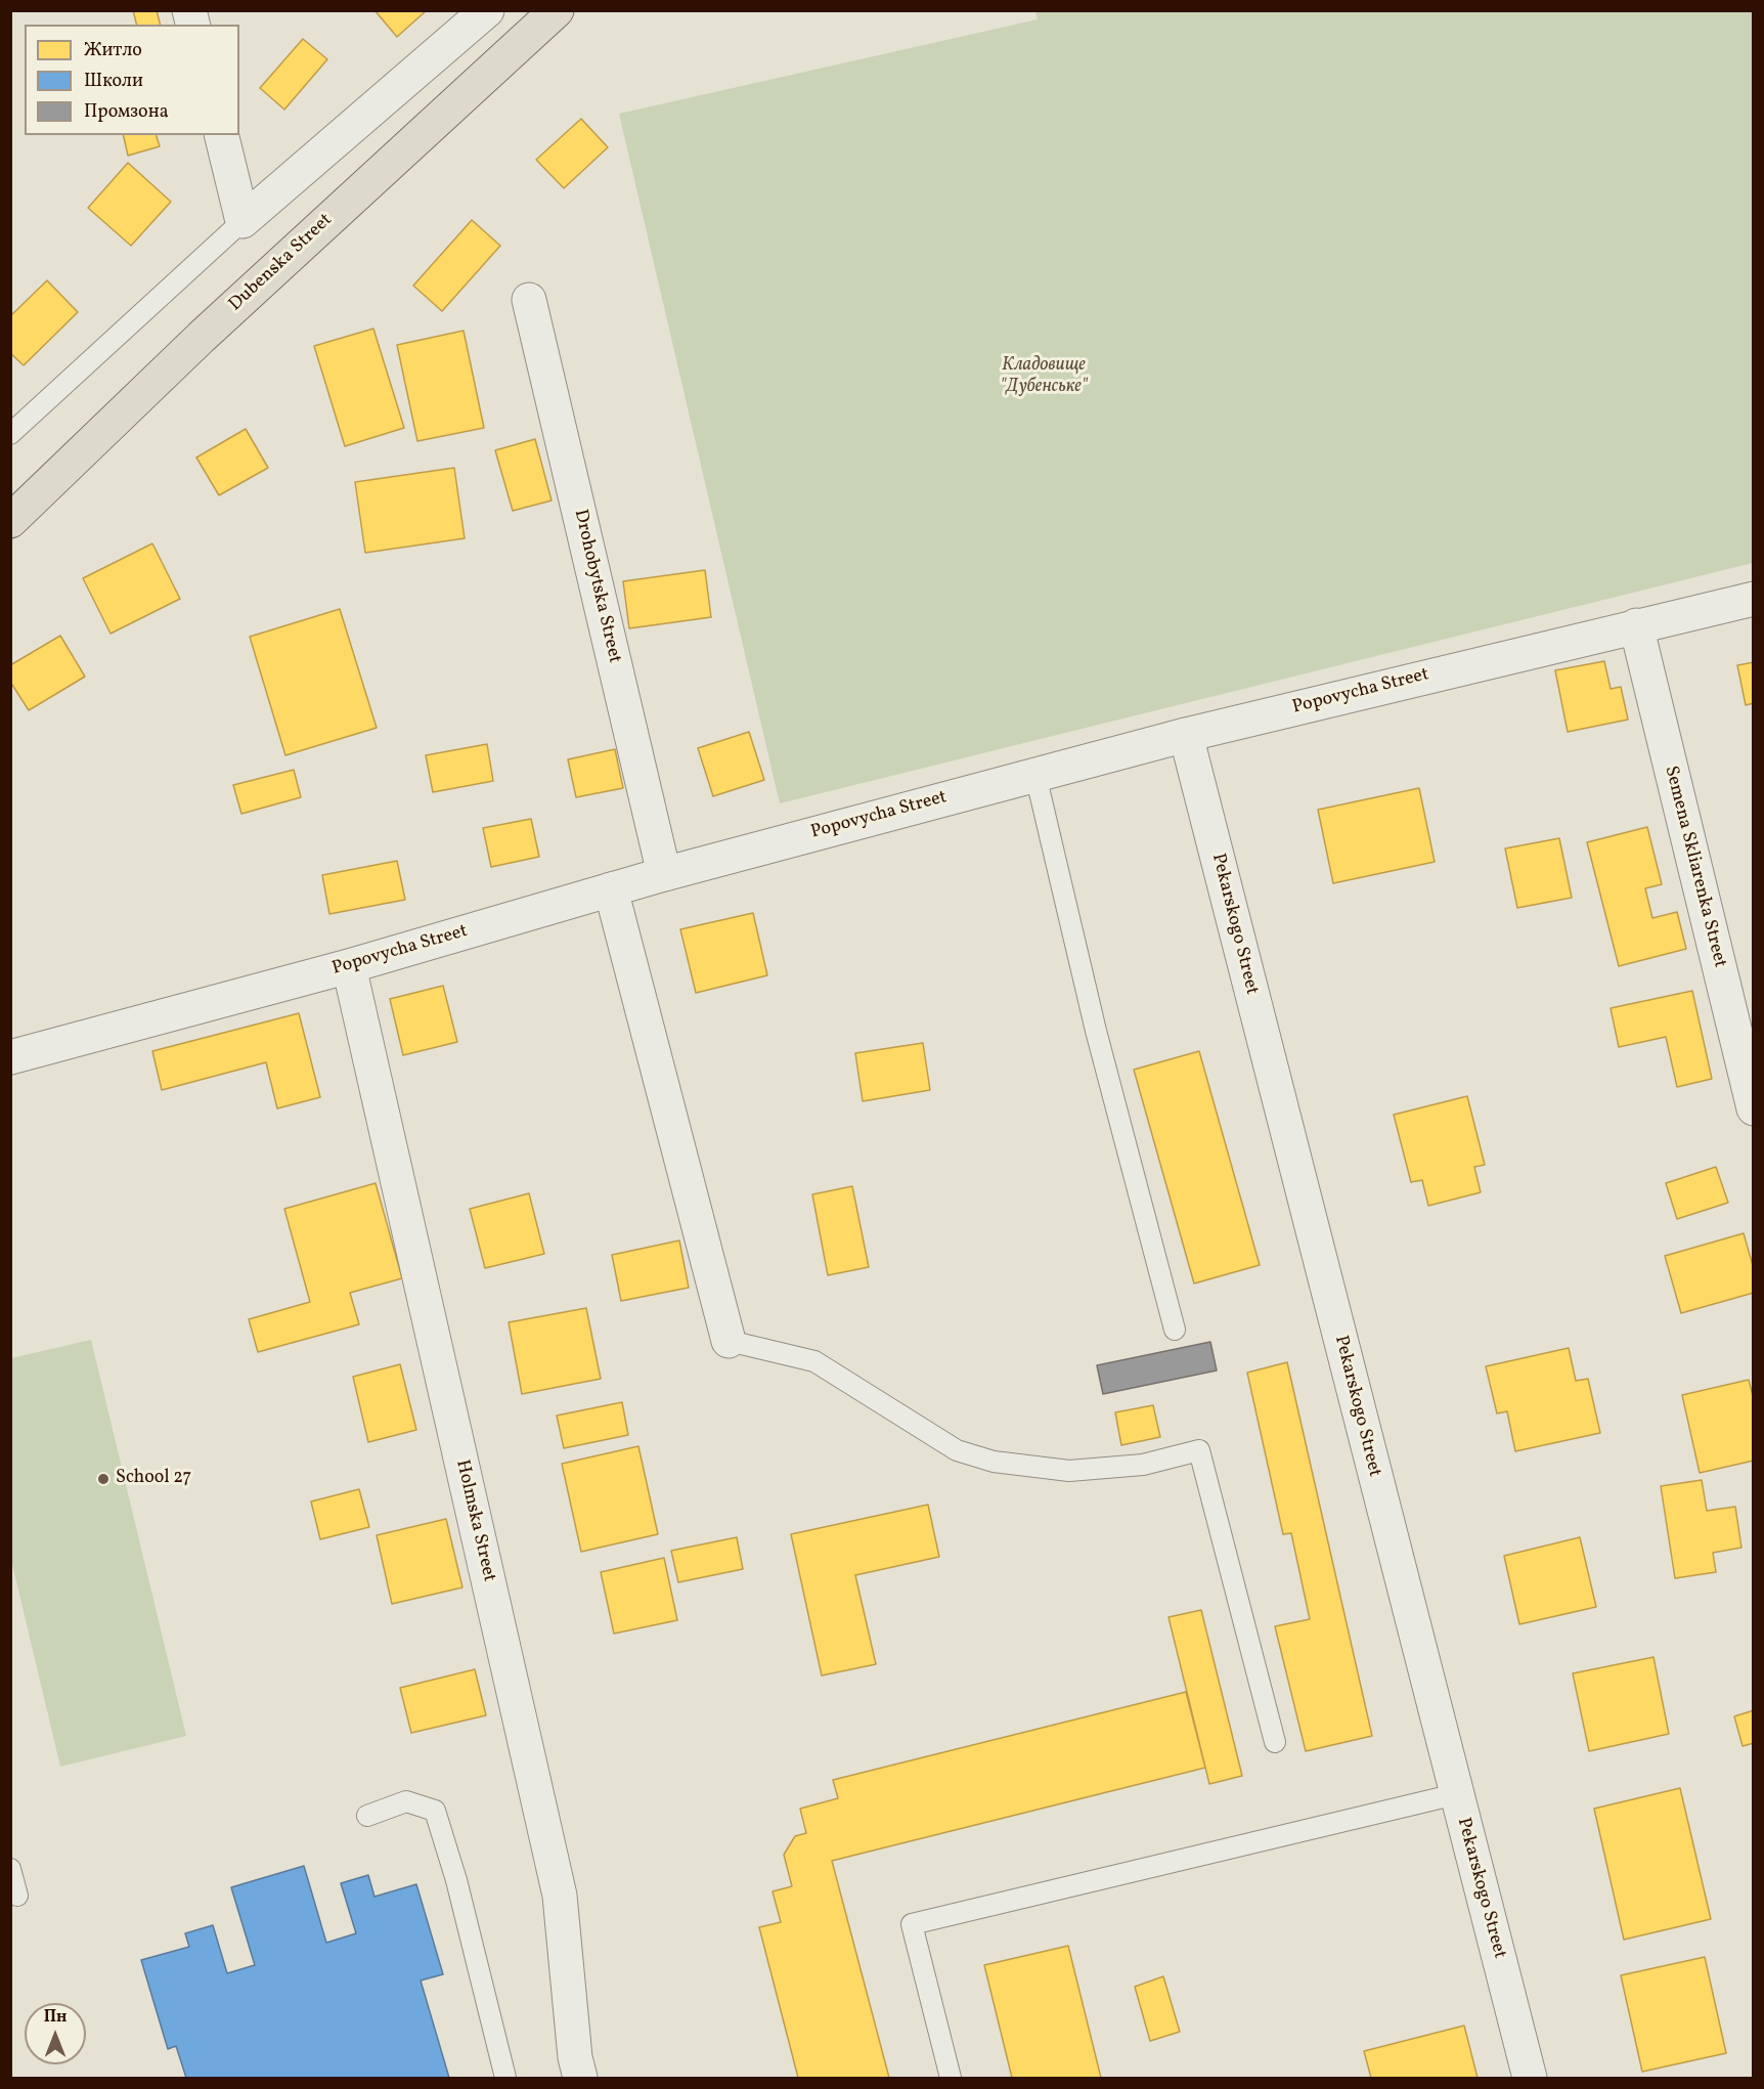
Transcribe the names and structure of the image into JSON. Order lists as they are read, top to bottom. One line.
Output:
{"streets":{"main road":["Dubenska Street"],"street":["Drohobytska Street","Popovycha Street","Semena Skliarenka Street","Pekarskogo Street","Holmska Street"]},"crossings":[["Drohobytska Street","Popovycha Street"],["Popovycha Street","Semena Skliarenka Street"],["Popovycha Street","Pekarskogo Street"],["Popovycha Street","Holmska Street"]],"parks":["Кладовище \"Дубенське\""],"places":["School 27"],"legend":["Житло","Школи","Промзона"],"north":"top"}
